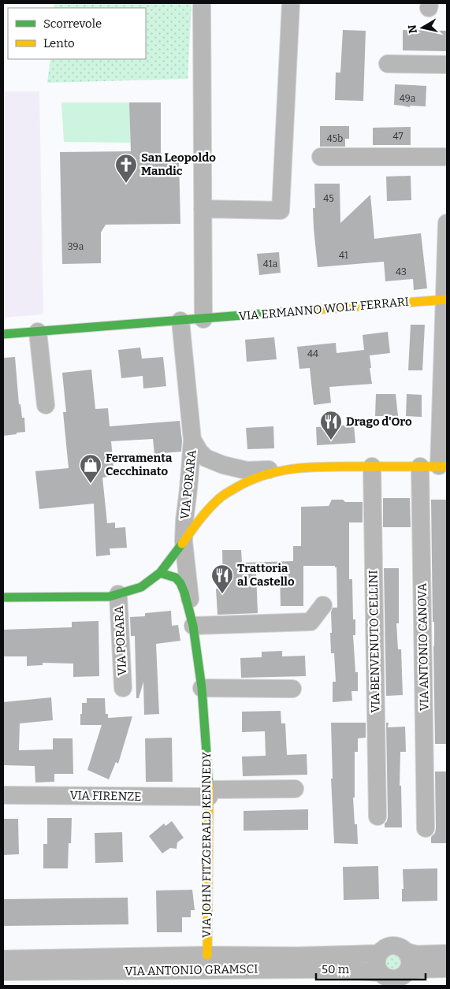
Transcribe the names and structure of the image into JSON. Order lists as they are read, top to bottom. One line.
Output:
{"streets":{"street":["VIA ERMANNO WOLF FERRARI","VIA PORARA","VIA BENVENUTO CELLINI","VIA ANTONIO CANOVA","VIA FIRENZE","VIA JOHN FITZGERALD KENNEDY","VIA ANTONIO GRAMSCI"]},"crossings":[["VIA PORARA","VIA BENVENUTO CELLINI"],["VIA PORARA","VIA ANTONIO CANOVA"],["VIA PORARA","VIA JOHN FITZGERALD KENNEDY"],["VIA FIRENZE","VIA JOHN FITZGERALD KENNEDY"],["VIA JOHN FITZGERALD KENNEDY","VIA ANTONIO GRAMSCI"]],"places":{"church":["San Leopoldo Mandic"],"restaurant":["Drago d'Oro","Trattoria al Castello"],"shop":["Ferramenta Cecchinato"]},"house_numbers":["49a","47","45b","45","39a","41","41a","43","44"],"legend":["Scorrevole","Lento"],"scale_bar":"50 m","north":"left"}
